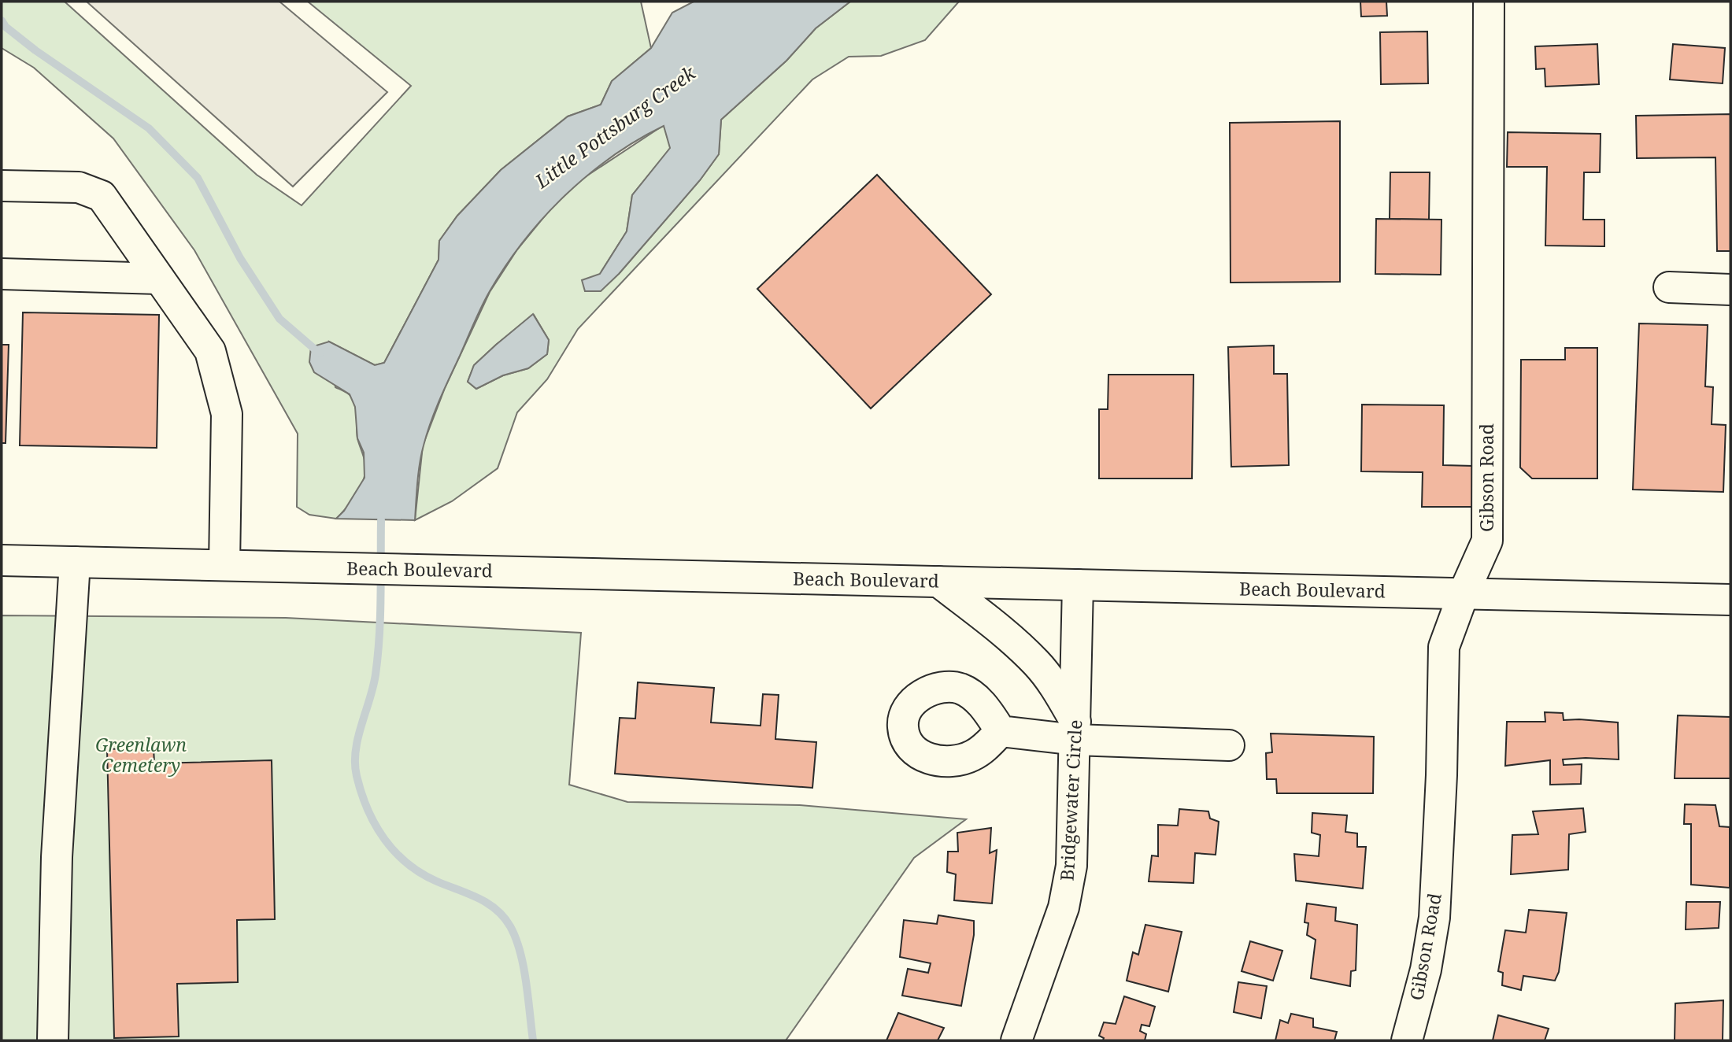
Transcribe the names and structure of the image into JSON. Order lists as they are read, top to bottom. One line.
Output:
{"streets":{"main road":["Gibson Road","Beach Boulevard","Bridgewater Circle"]},"crossings":[["Gibson Road","Beach Boulevard"],["Beach Boulevard","Bridgewater Circle"]],"water":["Little Pottsburg Creek"],"parks":["Greenlawn Cemetery"]}
